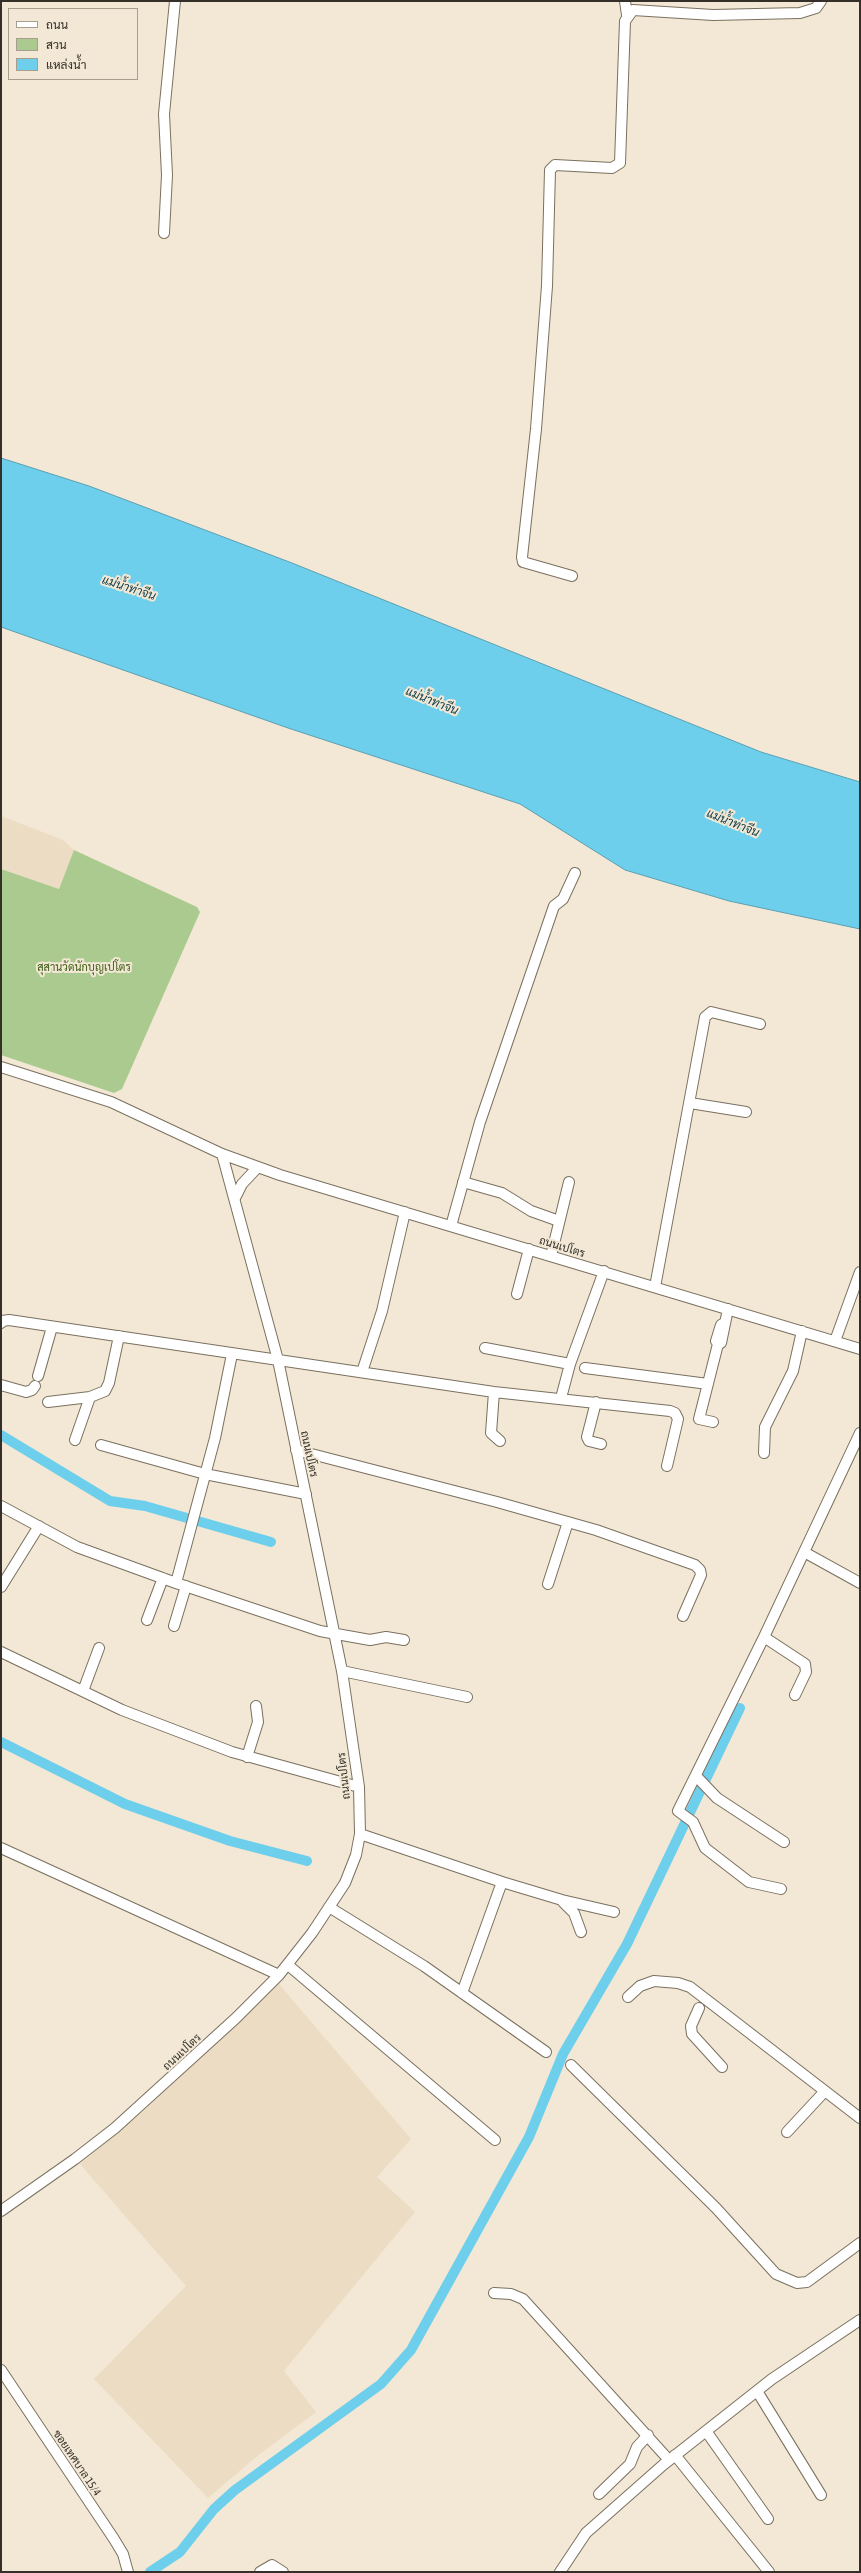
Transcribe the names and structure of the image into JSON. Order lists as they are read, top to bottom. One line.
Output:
{"streets":{"street":["ถนนเปโตร","ซอยเทศบาล 15/4"]},"water":["แม่น้ำท่าจีน"],"parks":["สุสานวัดนักบุญเปโตร"],"legend":["ถนน","สวน","แหล่งน้ำ"]}
